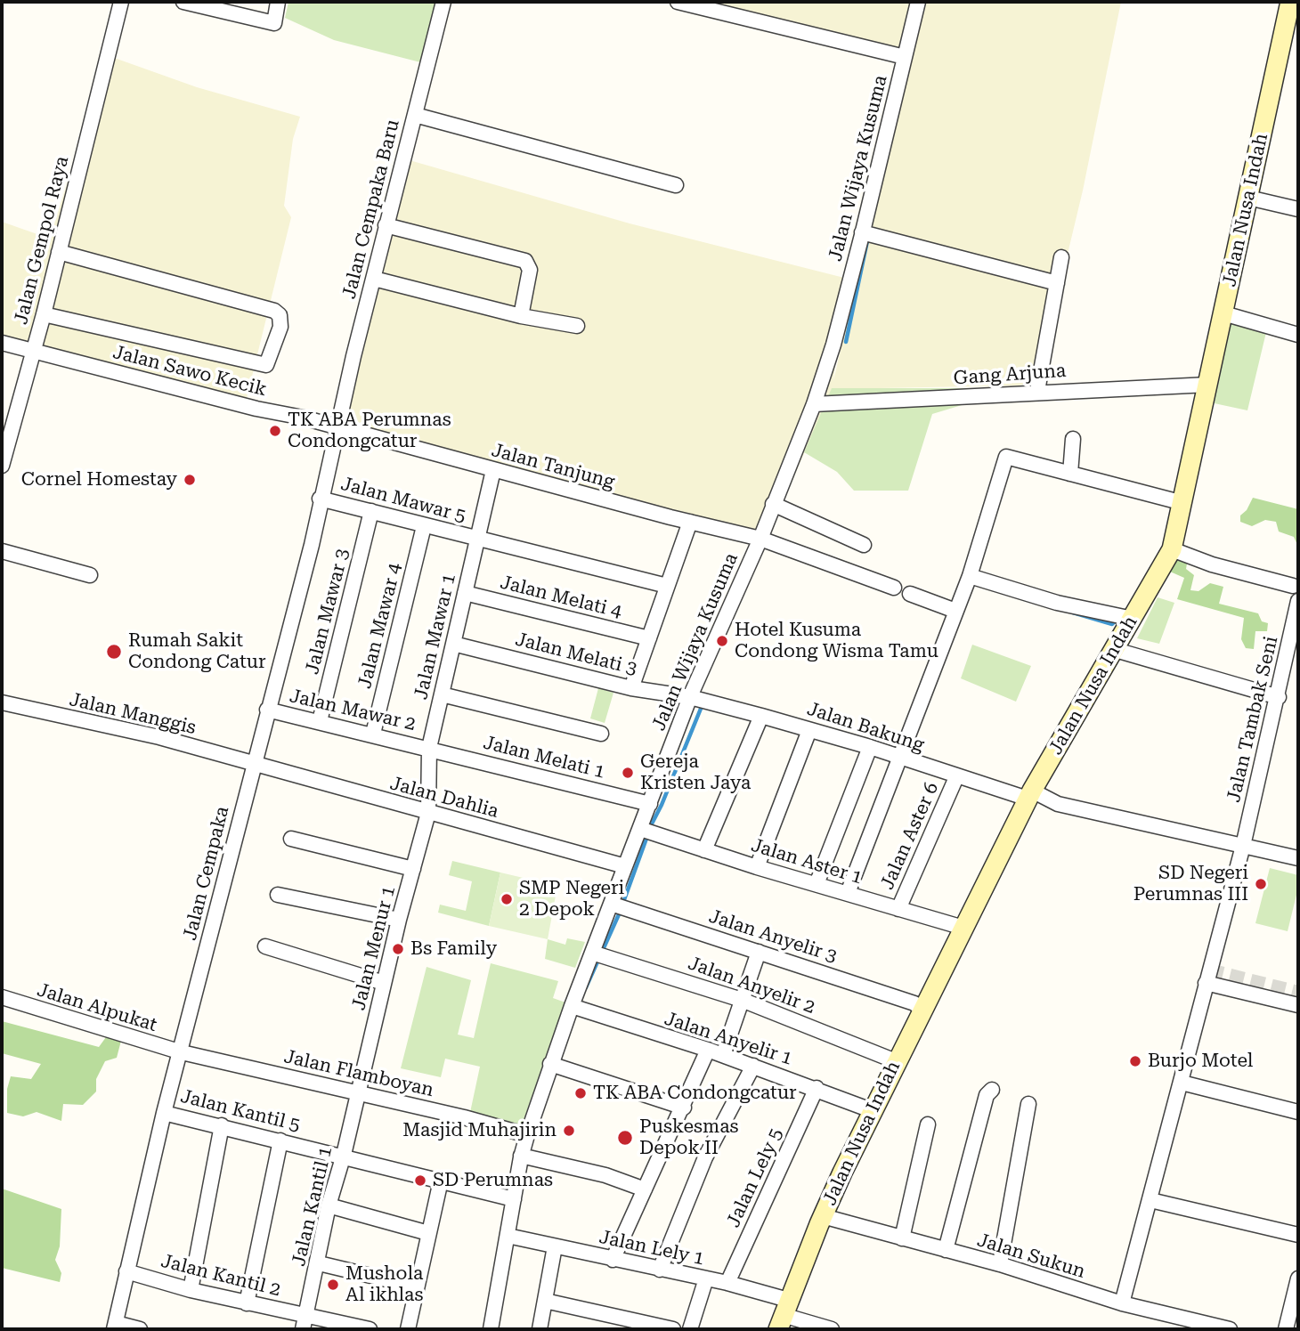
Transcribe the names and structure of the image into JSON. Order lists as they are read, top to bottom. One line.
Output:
{"streets":{"main road":["Jalan Nusa Indah"],"street":["Jalan Wijaya Kusuma","Jalan Cempaka Baru","Jalan Gempol Raya","Jalan Sawo Kecik","Gang Arjuna","Jalan Tanjung","Jalan Mawar 5","Jalan Melati 4","Jalan Mawar 3","Jalan Mawar 4","Jalan Mawar 1","Jalan Melati 3","Jalan Mawar 2","Jalan Manggis","Jalan Tambak Seni","Jalan Bakung","Jalan Melati 1","Jalan Dahlia","Jalan Aster 6","Jalan Aster 1","Jalan Cempaka","Jalan Anyelir 3","Jalan Menur 1","Jalan Anyelir 2","Jalan Alpukat","Jalan Anyelir 1","Jalan Flamboyan","Jalan Kantil 5","Jalan Lely 5","Jalan Kantil 1","Jalan Lely 1","Jalan Sukun","Jalan Kantil 2"]},"crossings":[["Jalan Wijaya Kusuma","Gang Arjuna"],["Jalan Wijaya Kusuma","Jalan Tanjung"],["Jalan Wijaya Kusuma","Jalan Melati 3"],["Jalan Wijaya Kusuma","Jalan Bakung"],["Jalan Wijaya Kusuma","Jalan Melati 1"],["Jalan Wijaya Kusuma","Jalan Dahlia"],["Jalan Wijaya Kusuma","Jalan Aster 1"],["Jalan Wijaya Kusuma","Jalan Anyelir 3"],["Jalan Wijaya Kusuma","Jalan Anyelir 2"],["Jalan Wijaya Kusuma","Jalan Anyelir 1"],["Jalan Wijaya Kusuma","Jalan Flamboyan"],["Jalan Wijaya Kusuma","Jalan Kantil 5"],["Jalan Wijaya Kusuma","Jalan Lely 1"],["Jalan Cempaka Baru","Jalan Sawo Kecik"],["Jalan Cempaka Baru","Jalan Tanjung"],["Jalan Cempaka Baru","Jalan Cempaka"],["Jalan Nusa Indah","Gang Arjuna"],["Jalan Nusa Indah","Jalan Bakung"],["Jalan Nusa Indah","Jalan Aster 1"],["Jalan Nusa Indah","Jalan Anyelir 3"],["Jalan Nusa Indah","Jalan Anyelir 2"],["Jalan Nusa Indah","Jalan Anyelir 1"],["Jalan Nusa Indah","Jalan Lely 1"],["Jalan Nusa Indah","Jalan Sukun"],["Jalan Gempol Raya","Jalan Sawo Kecik"],["Jalan Sawo Kecik","Jalan Tanjung"],["Jalan Sawo Kecik","Jalan Cempaka"],["Jalan Tanjung","Jalan Mawar 1"],["Jalan Tanjung","Jalan Cempaka"],["Jalan Mawar 5","Jalan Mawar 3"],["Jalan Mawar 5","Jalan Mawar 4"],["Jalan Mawar 5","Jalan Mawar 1"],["Jalan Mawar 5","Jalan Cempaka"],["Jalan Melati 4","Jalan Mawar 1"],["Jalan Mawar 3","Jalan Mawar 2"],["Jalan Mawar 4","Jalan Mawar 2"],["Jalan Mawar 1","Jalan Melati 3"],["Jalan Mawar 1","Jalan Mawar 2"],["Jalan Mawar 1","Jalan Melati 1"],["Jalan Mawar 1","Jalan Dahlia"],["Jalan Mawar 1","Jalan Menur 1"],["Jalan Melati 3","Jalan Bakung"],["Jalan Mawar 2","Jalan Melati 1"],["Jalan Mawar 2","Jalan Cempaka"],["Jalan Manggis","Jalan Dahlia"],["Jalan Manggis","Jalan Cempaka"],["Jalan Tambak Seni","Jalan Bakung"],["Jalan Tambak Seni","Jalan Sukun"],["Jalan Bakung","Jalan Aster 6"],["Jalan Dahlia","Jalan Cempaka"],["Jalan Dahlia","Jalan Menur 1"],["Jalan Aster 6","Jalan Aster 1"],["Jalan Cempaka","Jalan Alpukat"],["Jalan Cempaka","Jalan Flamboyan"],["Jalan Cempaka","Jalan Kantil 5"],["Jalan Cempaka","Jalan Kantil 2"],["Jalan Menur 1","Jalan Flamboyan"],["Jalan Menur 1","Jalan Kantil 1"],["Jalan Alpukat","Jalan Flamboyan"],["Jalan Anyelir 1","Jalan Lely 5"],["Jalan Flamboyan","Jalan Kantil 1"],["Jalan Kantil 5","Jalan Kantil 1"],["Jalan Lely 5","Jalan Lely 1"],["Jalan Kantil 1","Jalan Kantil 2"]],"places":["TK ABA Perumnas Condongcatur","Cornel Homestay","Hotel Kusuma Condong Wisma Tamu","Rumah Sakit Condong Catur","Gereja Kristen Jaya","SD Negeri Perumnas III","SMP Negeri 2 Depok","Bs Family","Burjo Motel","TK ABA Condongcatur","Masjid Muhajirin","Puskesmas Depok II","SD Perumnas","Mushola Al ikhlas"]}
